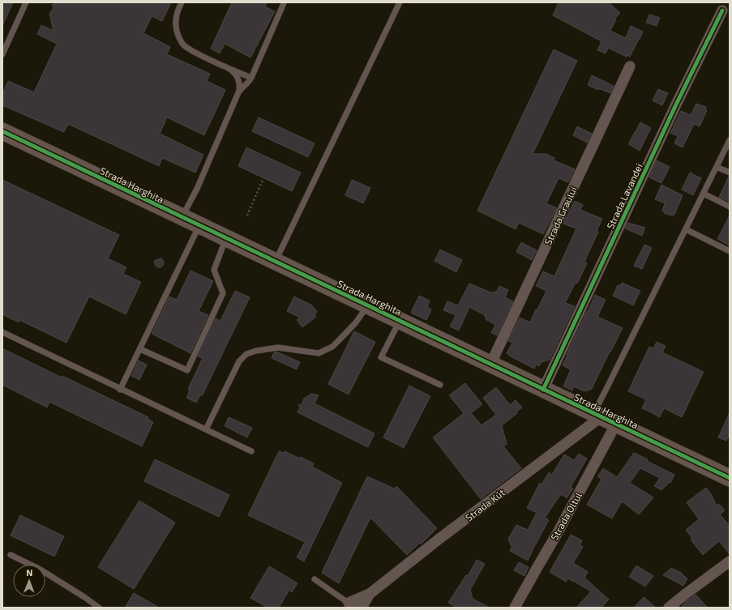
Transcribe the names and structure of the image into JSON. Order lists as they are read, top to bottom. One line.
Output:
{"streets":{"main road":["Strada Harghita"],"street":["Strada Lavandei","Strada Graului","Strada Kút","Strada Oltul"]},"crossings":[["Strada Harghita","Strada Lavandei"],["Strada Harghita","Strada Graului"],["Strada Harghita","Strada Kút"],["Strada Harghita","Strada Oltul"]],"north":"top"}
